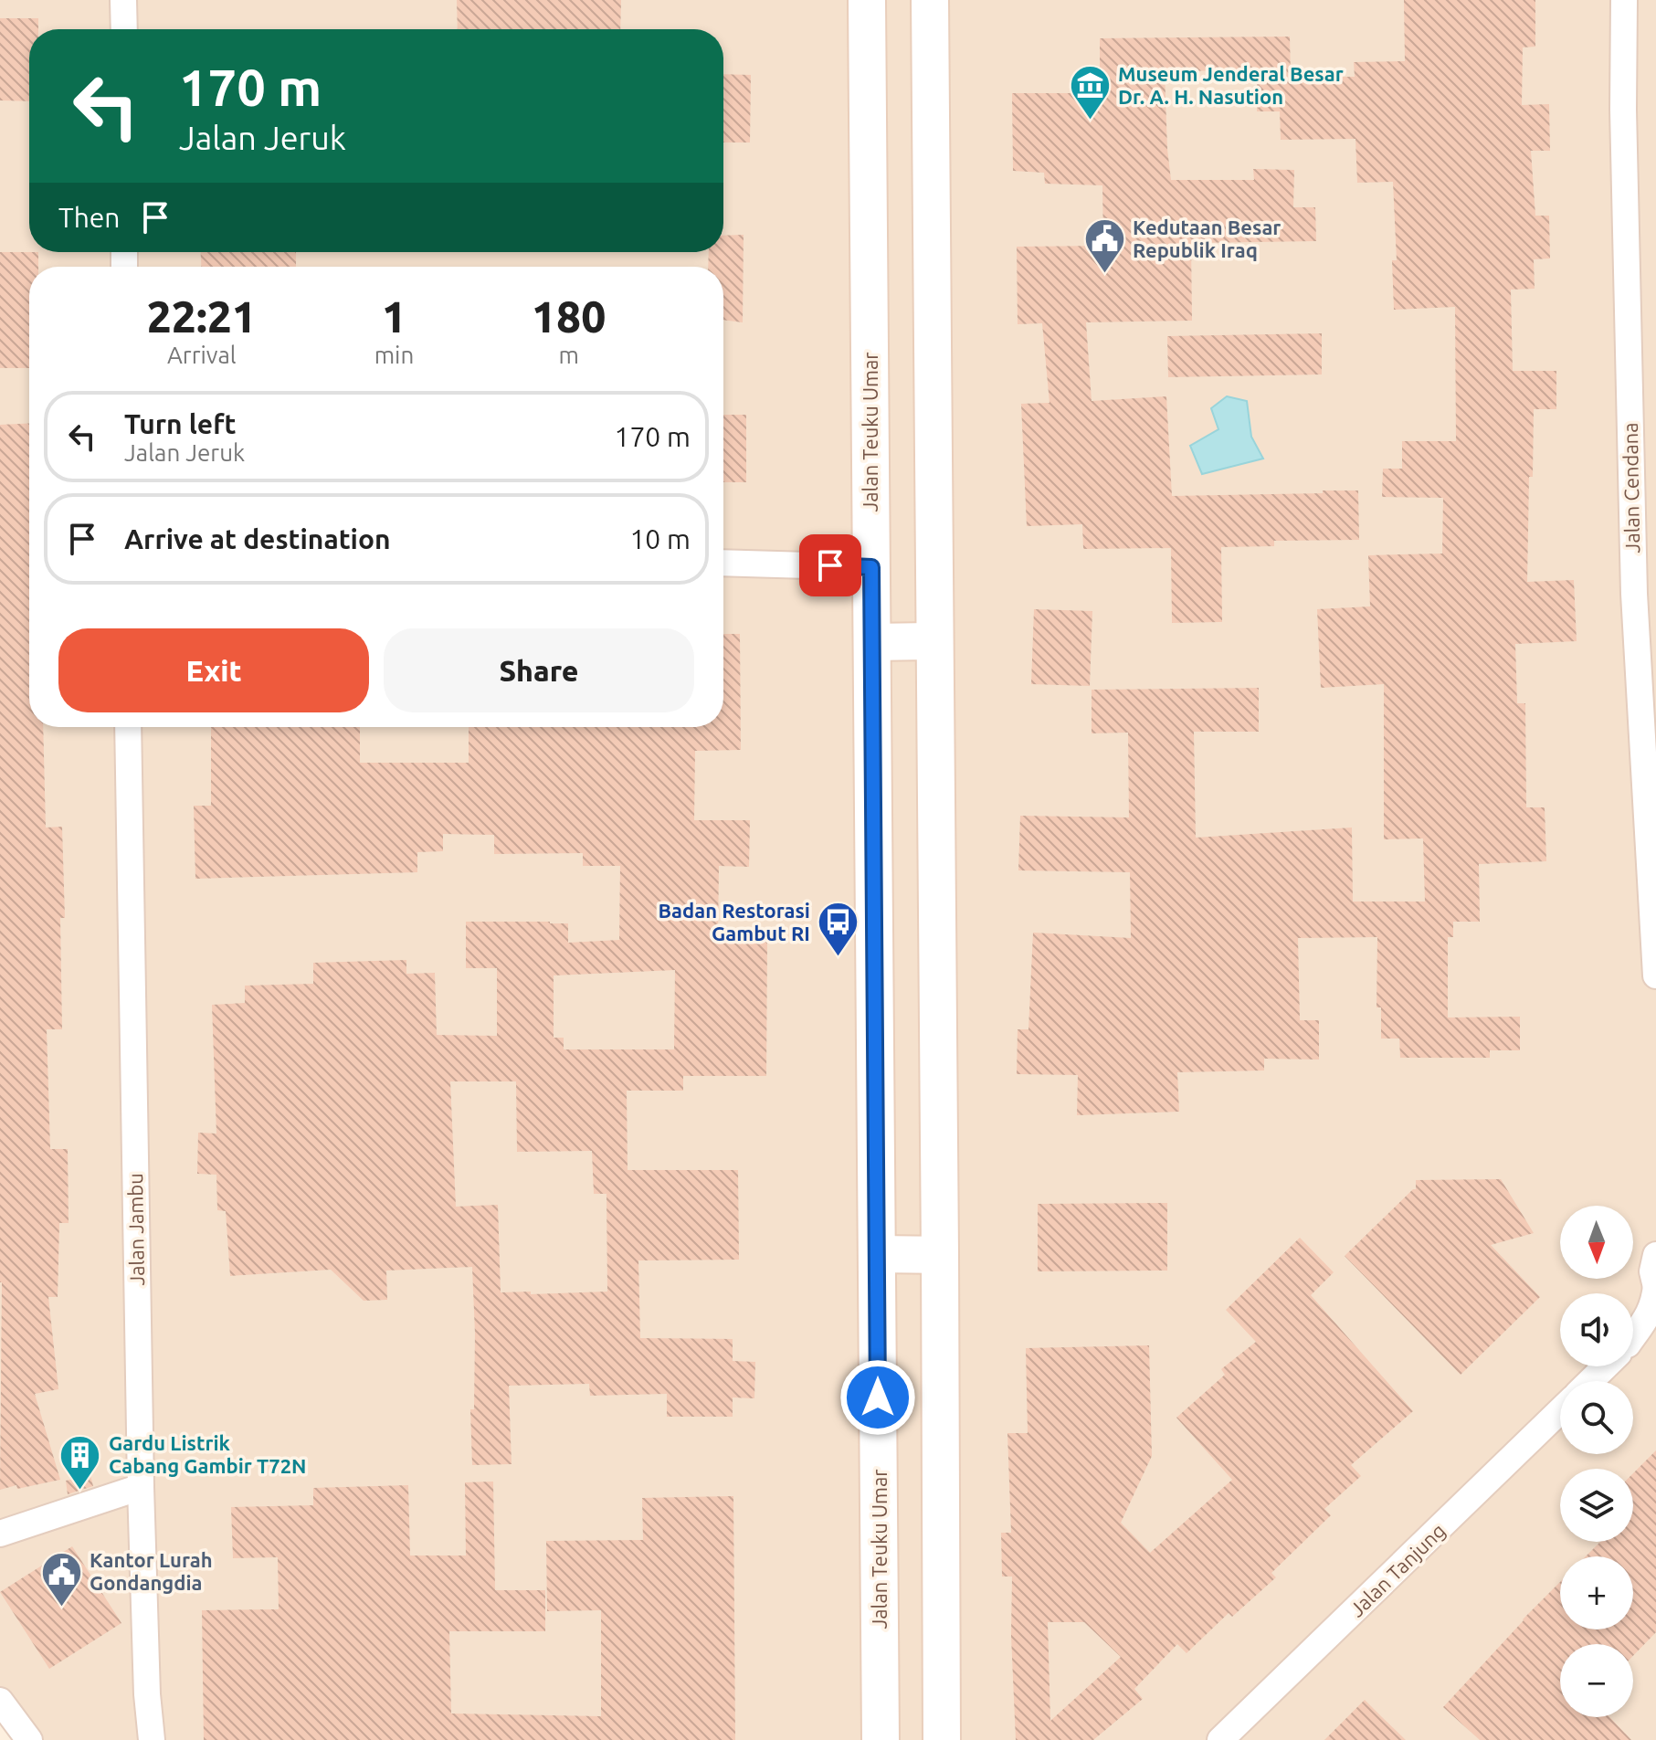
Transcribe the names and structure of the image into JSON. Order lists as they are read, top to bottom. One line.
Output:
{"streets":{"street":["Jalan Teuku Umar","Jalan Cendana","Jalan Jambu","Jalan Tanjung"]},"places":{"museum":["Museum Jenderal Besar Dr. A. H. Nasution"],"public building":["Kedutaan Besar Republik Iraq","Kantor Lurah Gondangdia"],"bus stop":["Badan Restorasi Gambut RI"],"building":["Gardu Listrik Cabang Gambir T72N"]},"north":"bottom","page":{"turn":["170 m","Jalan Jeruk"],"then":"Then","eta":["22:21","Arrival","1","min","180","m"],"list":[{"name":"Turn left","note":"Jalan Jeruk","value":"170 m"},{"name":"Arrive at destination","value":"10 m"}],"buttons":["Exit","Share"],"map_buttons":["+","−"]}}
